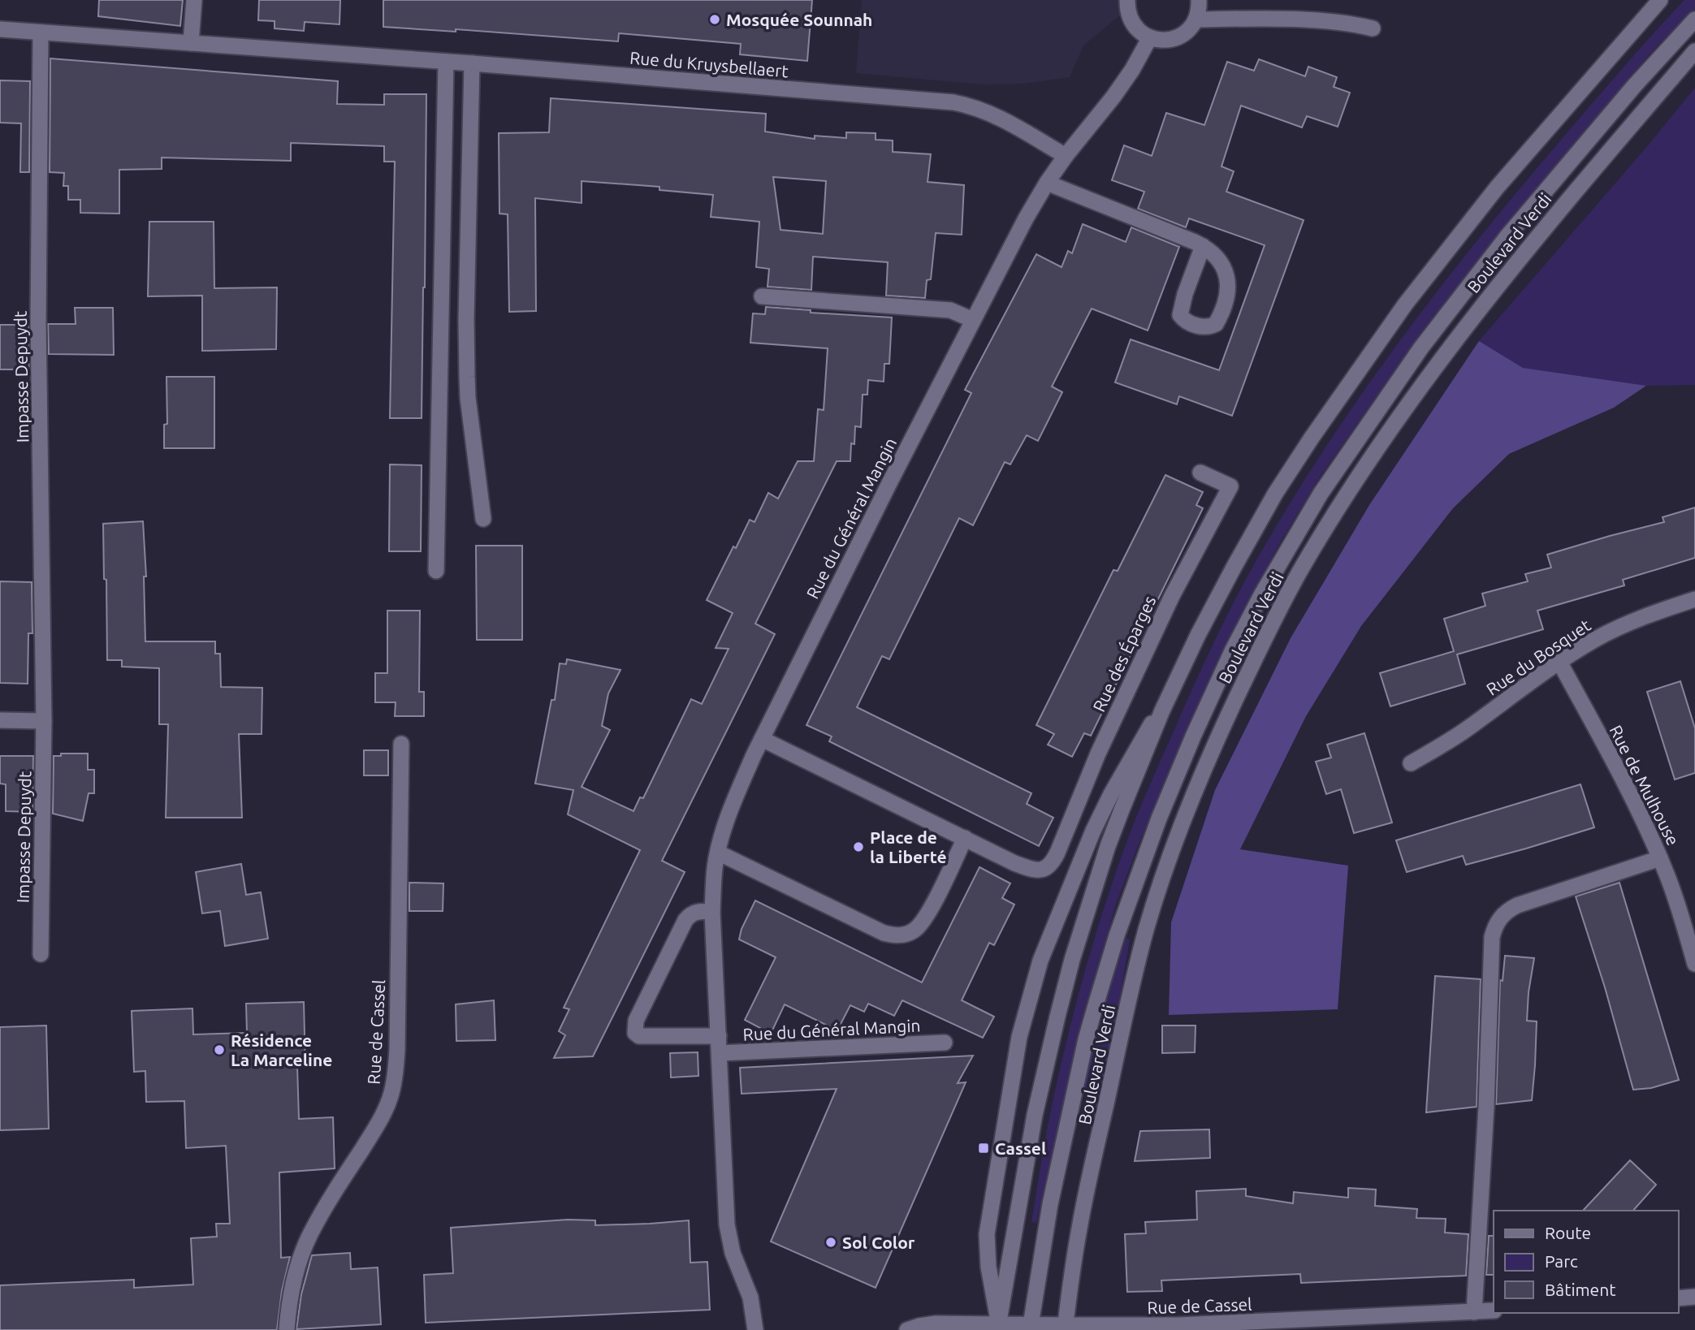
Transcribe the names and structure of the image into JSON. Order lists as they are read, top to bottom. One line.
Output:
{"streets":{"street":["Rue du Kruysbellaert","Boulevard Verdi","Impasse Depuydt","Rue du Général Mangin","Rue des Éparges","Rue du Bosquet","Rue de Mulhouse","Rue de Cassel"]},"crossings":[["Rue du Kruysbellaert","Impasse Depuydt"],["Rue du Kruysbellaert","Rue du Général Mangin"],["Boulevard Verdi","Rue de Cassel"],["Rue du Bosquet","Rue de Mulhouse"]],"places":{"other":["Mosquée Sounnah","Place de la Liberté","Résidence La Marceline","Sol Color"],"transit":["Cassel"]},"legend":["Route","Parc","Bâtiment"]}
